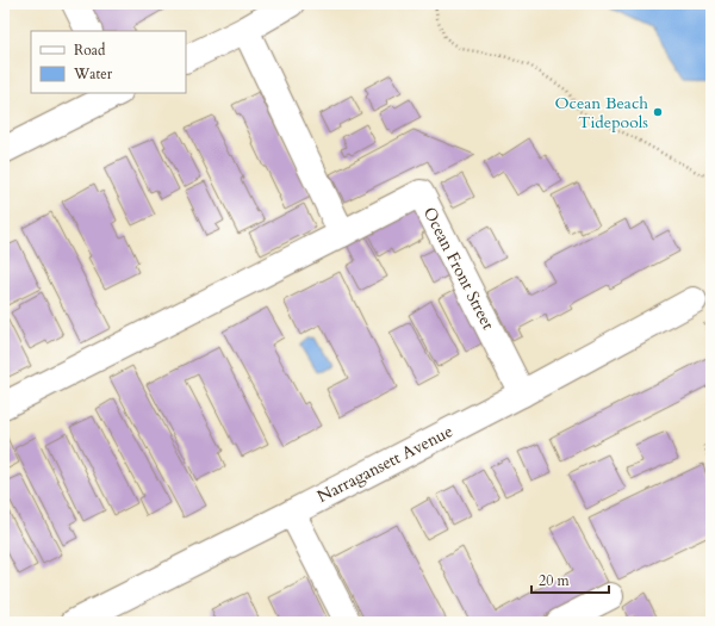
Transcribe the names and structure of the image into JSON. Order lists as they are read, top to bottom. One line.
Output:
{"streets":{"street":["Ocean Front Street","Narragansett Avenue"]},"crossings":[["Ocean Front Street","Narragansett Avenue"]],"places":["Ocean Beach Tidepools"],"legend":["Road","Water"],"scale_bar":"20 m"}
